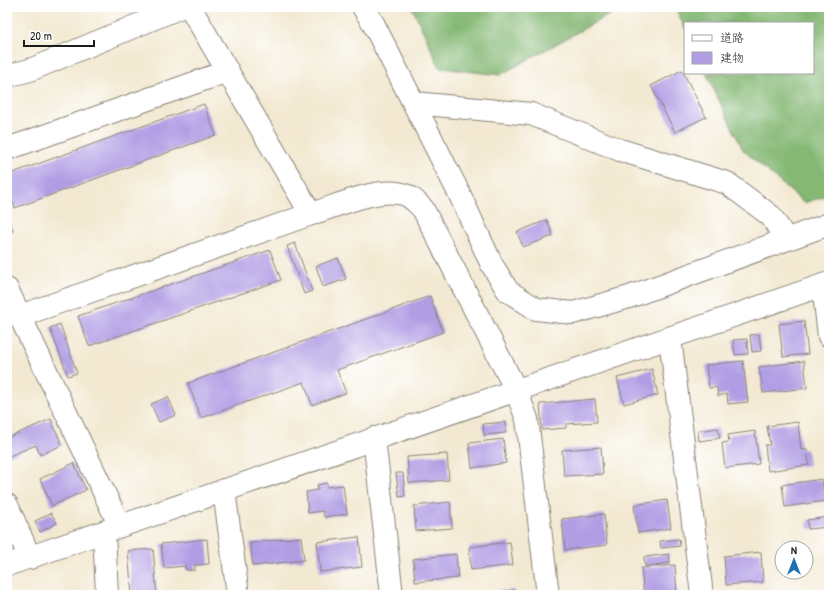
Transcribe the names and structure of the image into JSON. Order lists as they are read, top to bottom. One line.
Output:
{"legend":["道路","建物"],"scale_bar":"20 m","north":"top"}
